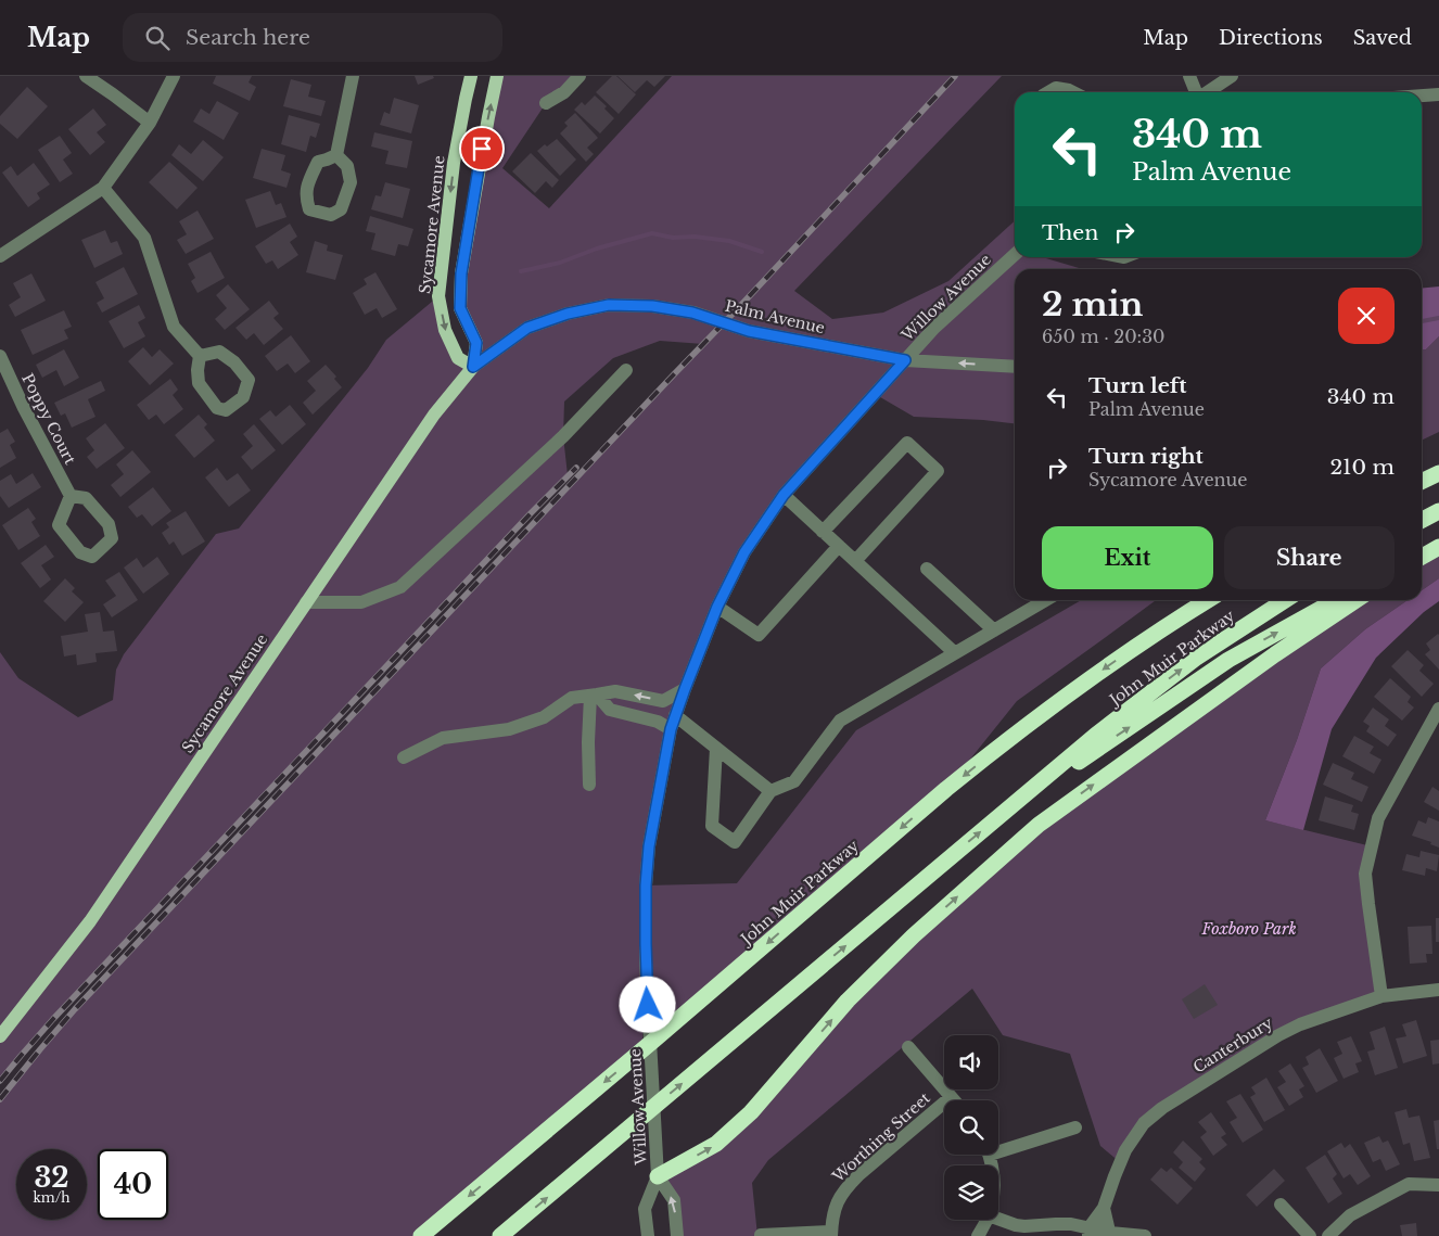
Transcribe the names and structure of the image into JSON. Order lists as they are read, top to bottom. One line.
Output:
{"streets":{"highway":["John Muir Parkway"],"main road":["Sycamore Avenue"],"street":["Willow Avenue","Palm Avenue","Poppy Court","Canterbury","Worthing Street"]},"crossings":[["Sycamore Avenue","Palm Avenue"],["Willow Avenue","Palm Avenue"]],"parks":["Foxboro Park"],"page":{"header":"Map","search":"Search here","nav":["Map","Directions","Saved"],"turn":["340 m","Palm Avenue"],"then":"Then","heading":["2 min","650 m · 20:30"],"list":[{"name":"Turn left","note":"Palm Avenue","value":"340 m"},{"name":"Turn right","note":"Sycamore Avenue","value":"210 m"}],"buttons":["Exit","Share"],"speed":"32 km/h","limit":"40"}}
